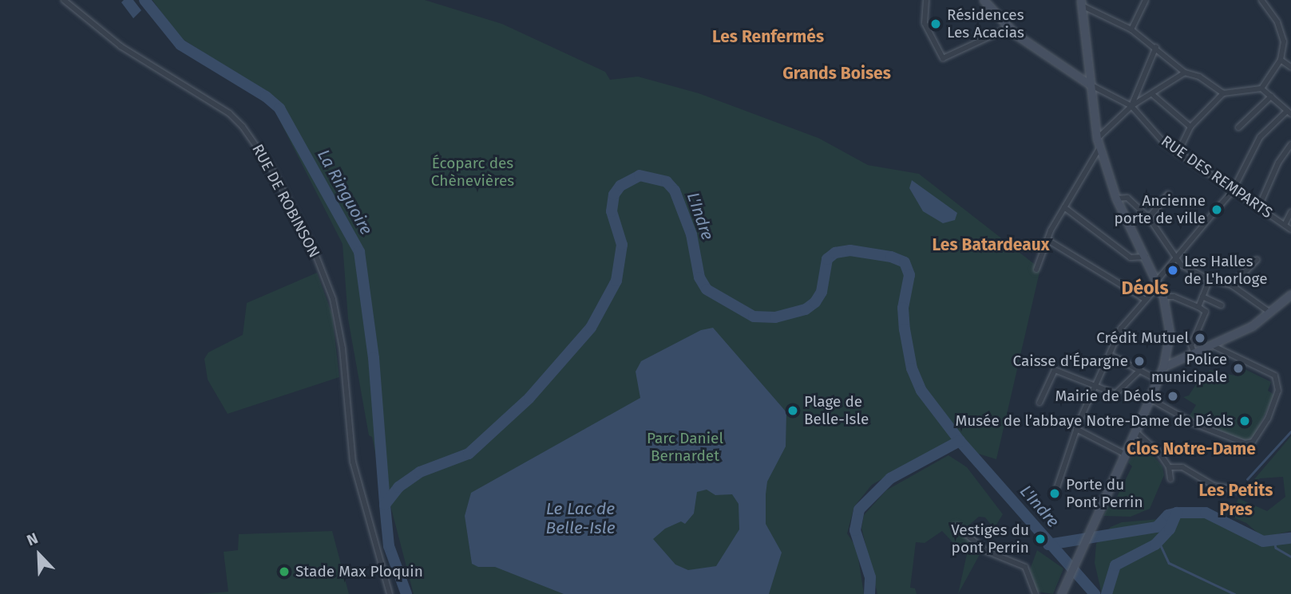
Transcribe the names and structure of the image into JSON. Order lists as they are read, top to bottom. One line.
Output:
{"streets":{"street":["RUE DES REMPARTS","RUE DE ROBINSON"]},"districts":["Les Renfermés","Grands Boises","Les Batardeaux","Déols","Clos Notre-Dame","Les Petits Pres"],"water":["La Ringuoire","L'Indre","Le Lac de Belle-Isle"],"parks":["Écoparc des Chènevières","Parc Daniel Bernardet"],"places":["Résidences Les Acacias","Ancienne porte de ville","Les Halles de L'horloge","Crédit Mutuel","Caisse d'Épargne","Police municipale","Mairie de Déols","Plage de Belle-Isle","Musée de l’abbaye Notre-Dame de Déols","Porte du Pont Perrin","Vestiges du pont Perrin","Stade Max Ploquin"],"north":"top left"}
